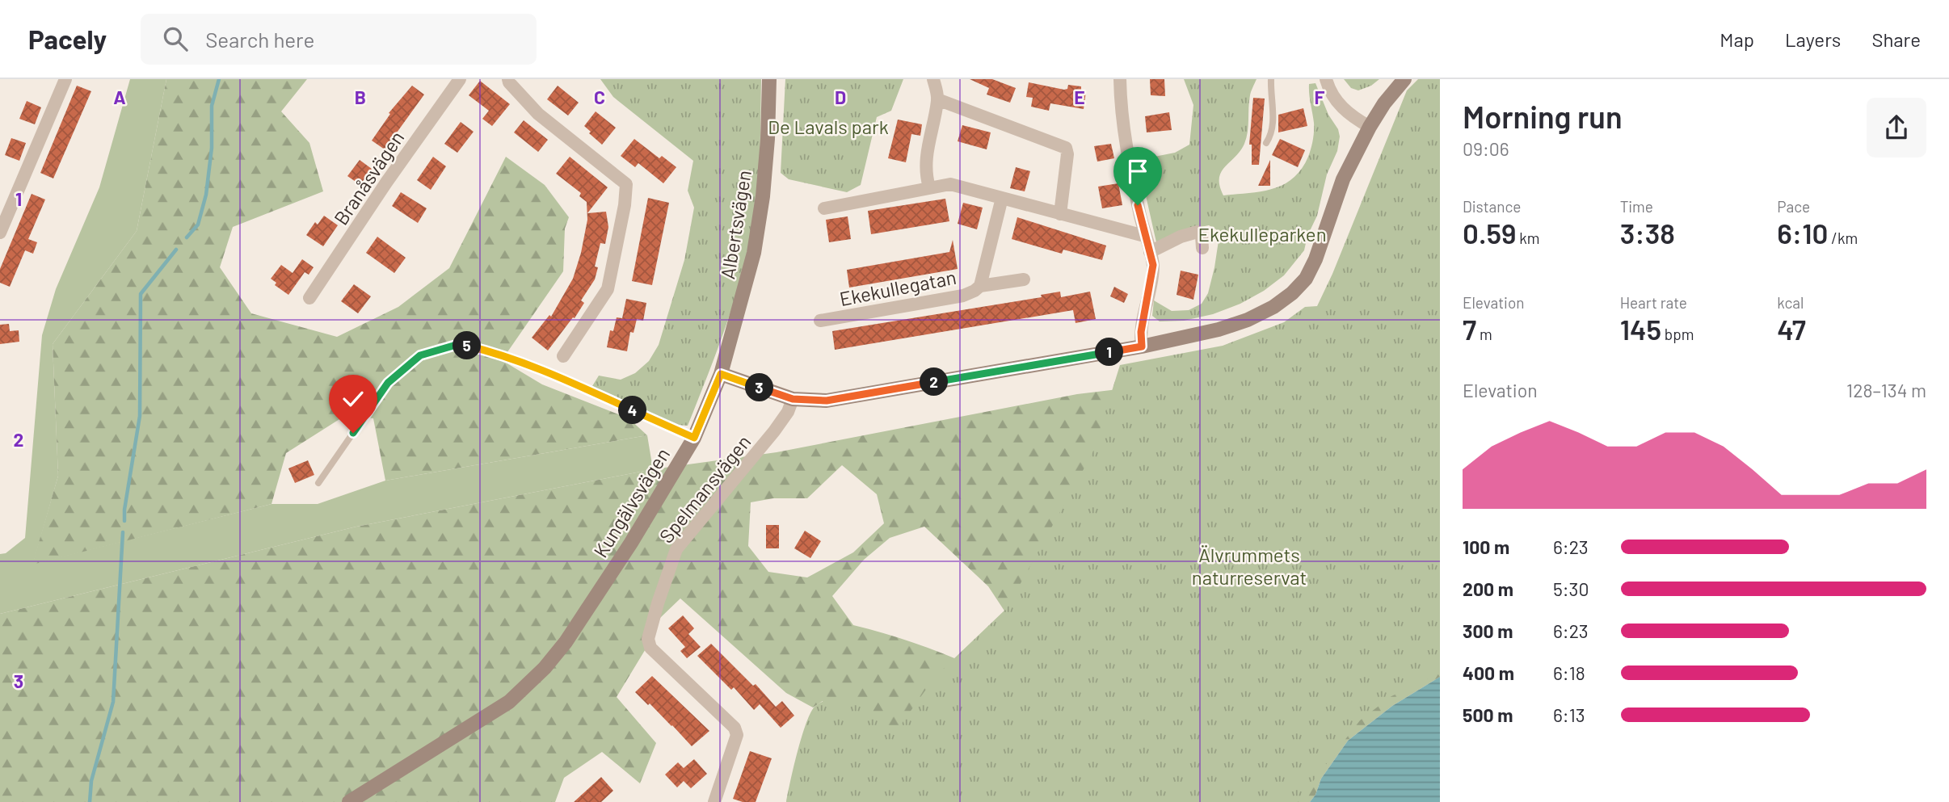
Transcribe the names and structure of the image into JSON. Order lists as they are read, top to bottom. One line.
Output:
{"streets":{"street":["Branåsvägen","Albertsvägen","Ekekullegatan","Spelmansvägen","Kungälvsvägen"]},"crossings":[["Albertsvägen","Kungälvsvägen"]],"parks":["De Lavals park","Ekekulleparken","Älvrummets naturreservat"],"page":{"header":"Pacely","search":"Search here","nav":["Map","Layers","Share"],"heading":["Morning run","09:06"],"stats":[["Distance","0.59 km"],["Time","3:38"],["Pace","6:10 /km"],["Elevation","7 m"],["Heart rate","145 bpm"],["kcal","47"]],"pins":["5","1","2","3","4"],"chart":["Elevation","128–134 m"],"list":[{"name":"100 m","note":"6:23"},{"name":"200 m","note":"5:30"},{"name":"300 m","note":"6:23"},{"name":"400 m","note":"6:18"},{"name":"500 m","note":"6:13"}]},"grid":{"columns":["A","B","C","D","E","F"],"rows":["1","2","3"]}}
